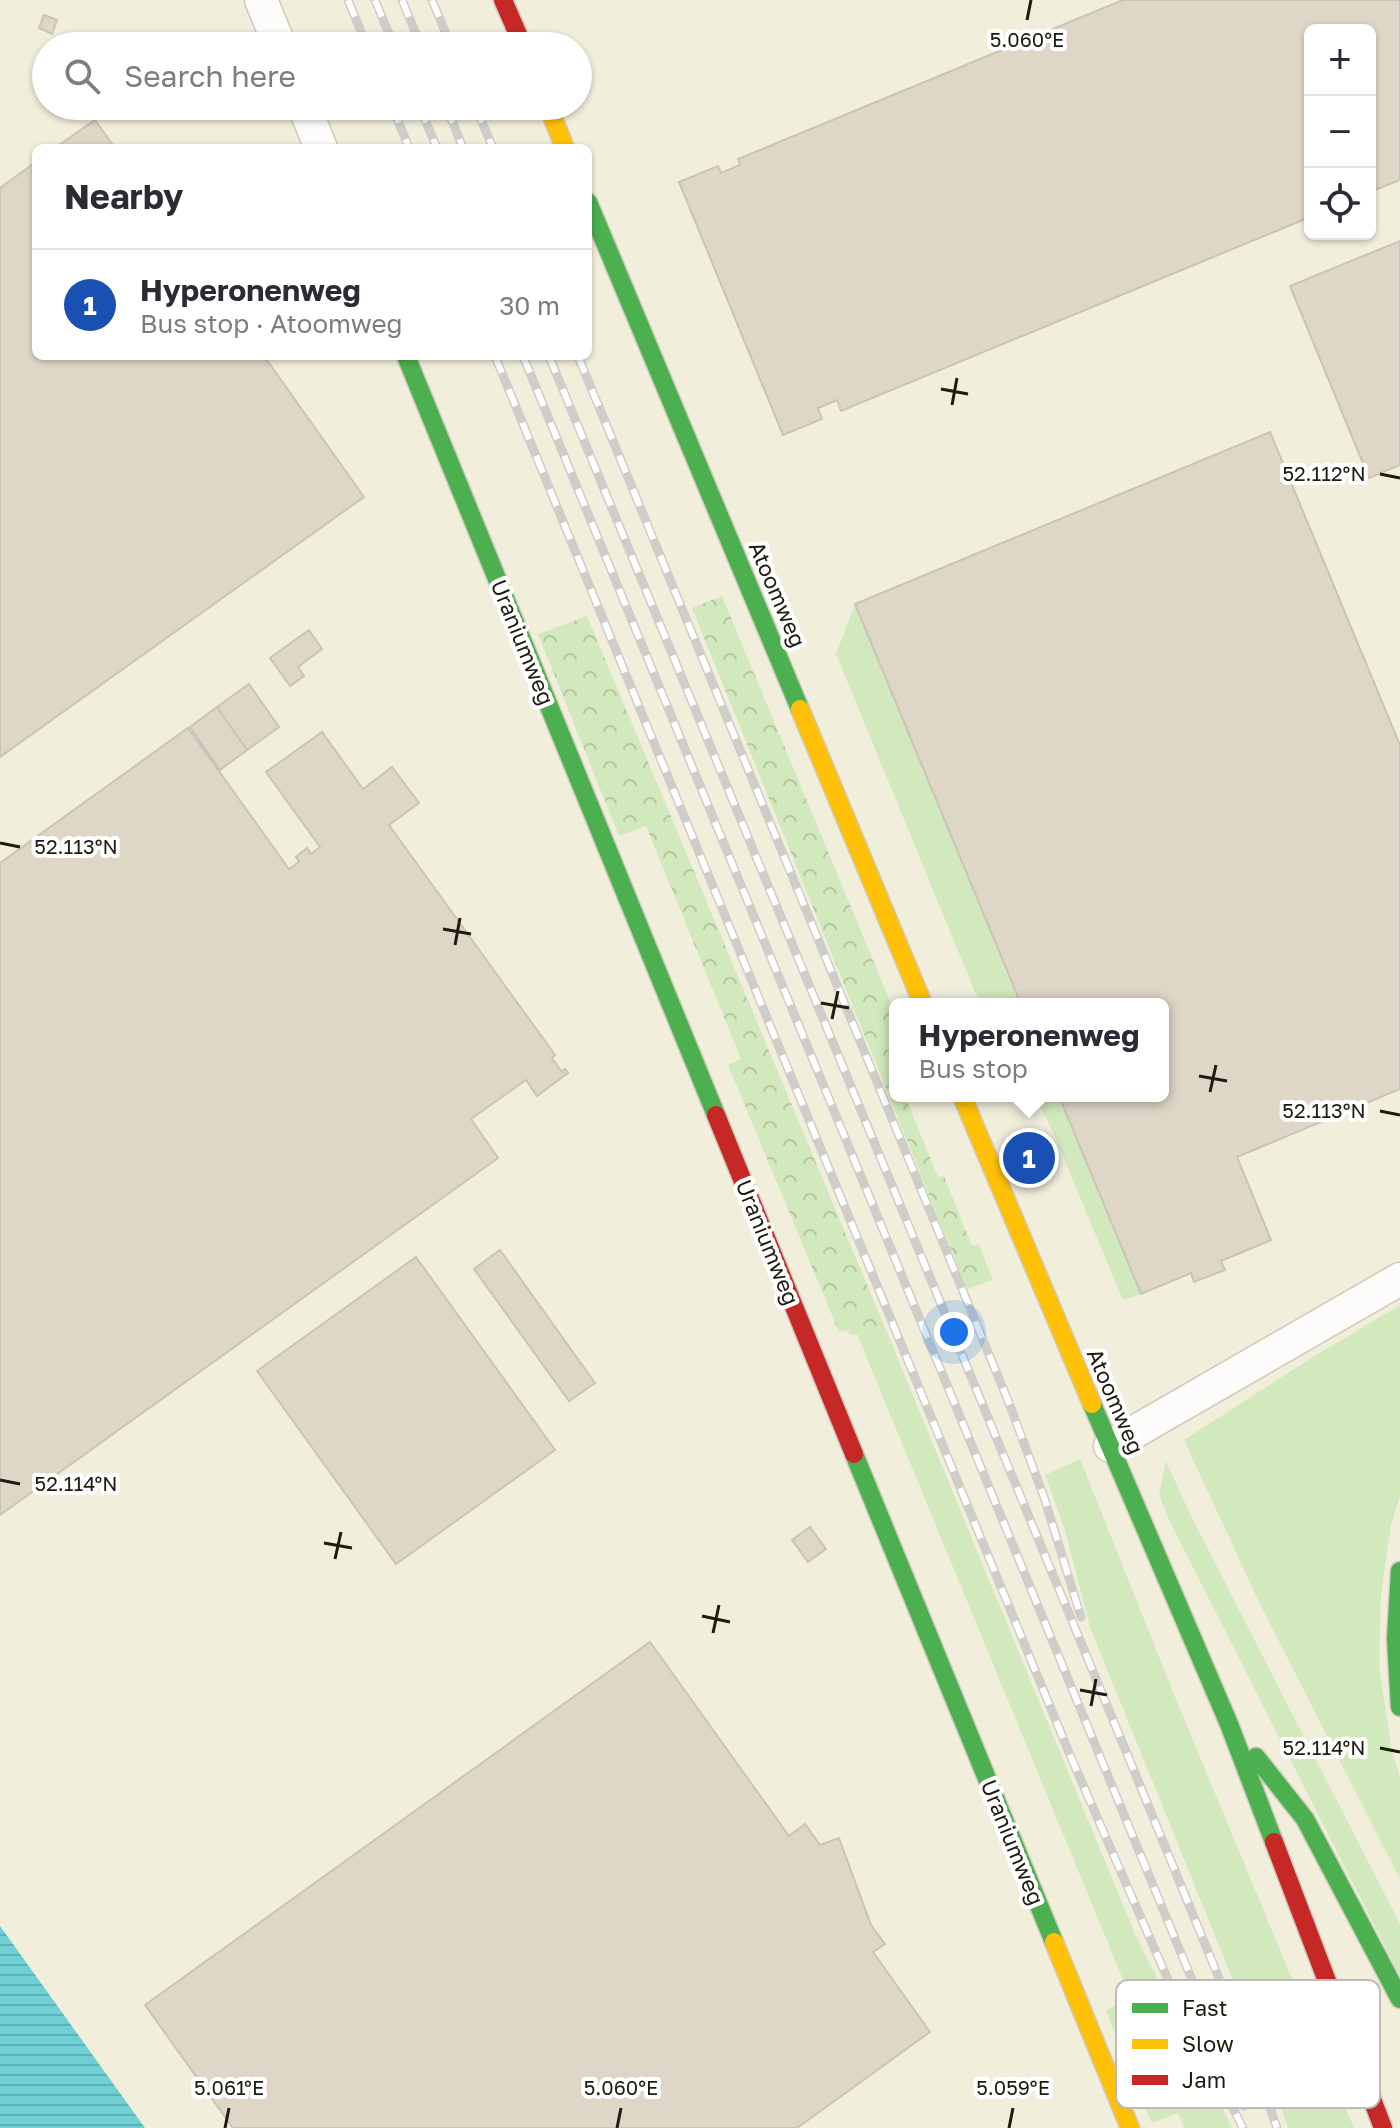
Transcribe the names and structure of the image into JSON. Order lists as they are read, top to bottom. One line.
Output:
{"streets":{"street":["Atoomweg","Uraniumweg"]},"legend":["Fast","Slow","Jam"],"page":{"map_buttons":["+","−"],"search":"Search here","heading":"Nearby","list":[{"mark":"1","name":"Hyperonenweg","note":"Bus stop · Atoomweg","value":"30 m"}],"popup":["Hyperonenweg","Bus stop"],"pins":"1"},"coordinates":["5.060°E","52.112°N","52.113°N","52.114°N","5.061°E","5.059°E"]}
